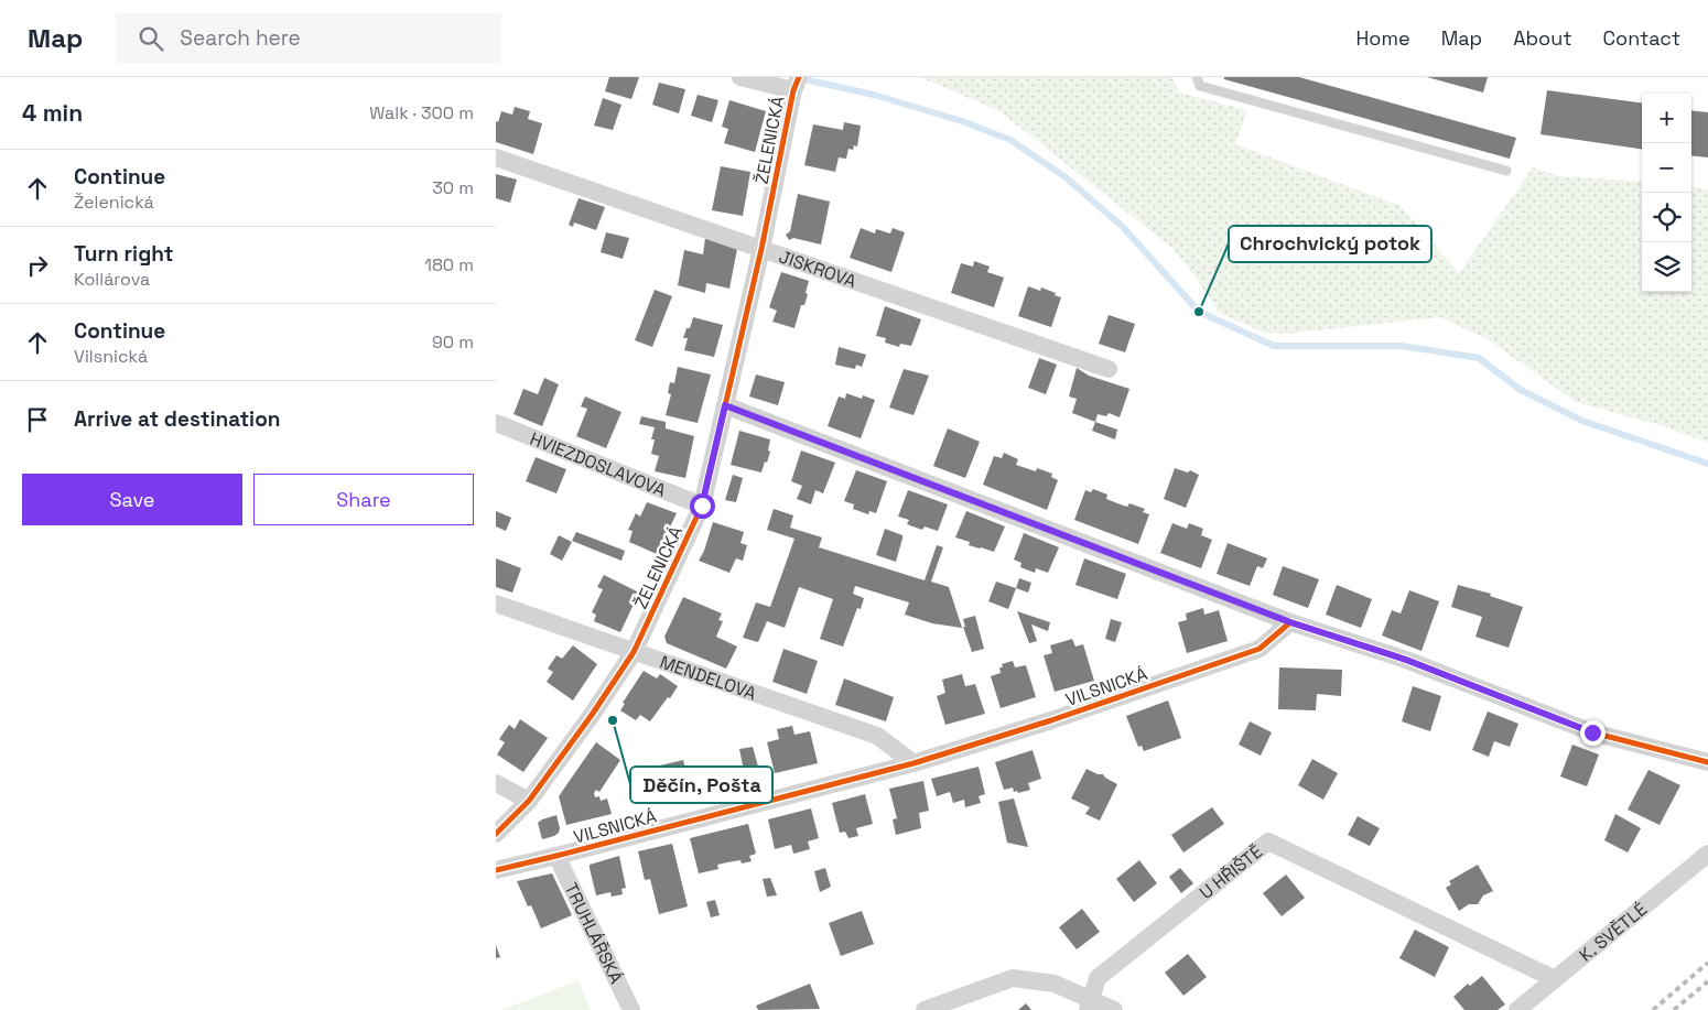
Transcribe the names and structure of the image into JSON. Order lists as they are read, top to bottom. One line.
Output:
{"streets":{"street":["ŽELENICKÁ","JISKROVA","HVIEZDOSLAVOVA","MENDELOVA","VILSNICKÁ","U HŘIŠTĚ","K. SVĚTLÉ","TRUHLÁŘSKÁ"]},"crossings":[["ŽELENICKÁ","JISKROVA"],["ŽELENICKÁ","HVIEZDOSLAVOVA"],["ŽELENICKÁ","MENDELOVA"],["MENDELOVA","VILSNICKÁ"],["VILSNICKÁ","TRUHLÁŘSKÁ"],["U HŘIŠTĚ","K. SVĚTLÉ"]],"places":["Chrochvický potok","Děčín, Pošta"],"page":{"header":"Map","search":"Search here","nav":["Home","Map","About","Contact"],"heading":["4 min","Walk · 300 m"],"map_buttons":["+","−"],"list":[["Continue","Želenická","30 m"],["Turn right","Kollárova","180 m"],["Continue","Vilsnická","90 m"],"Arrive at destination"],"buttons":["Save","Share"]}}
